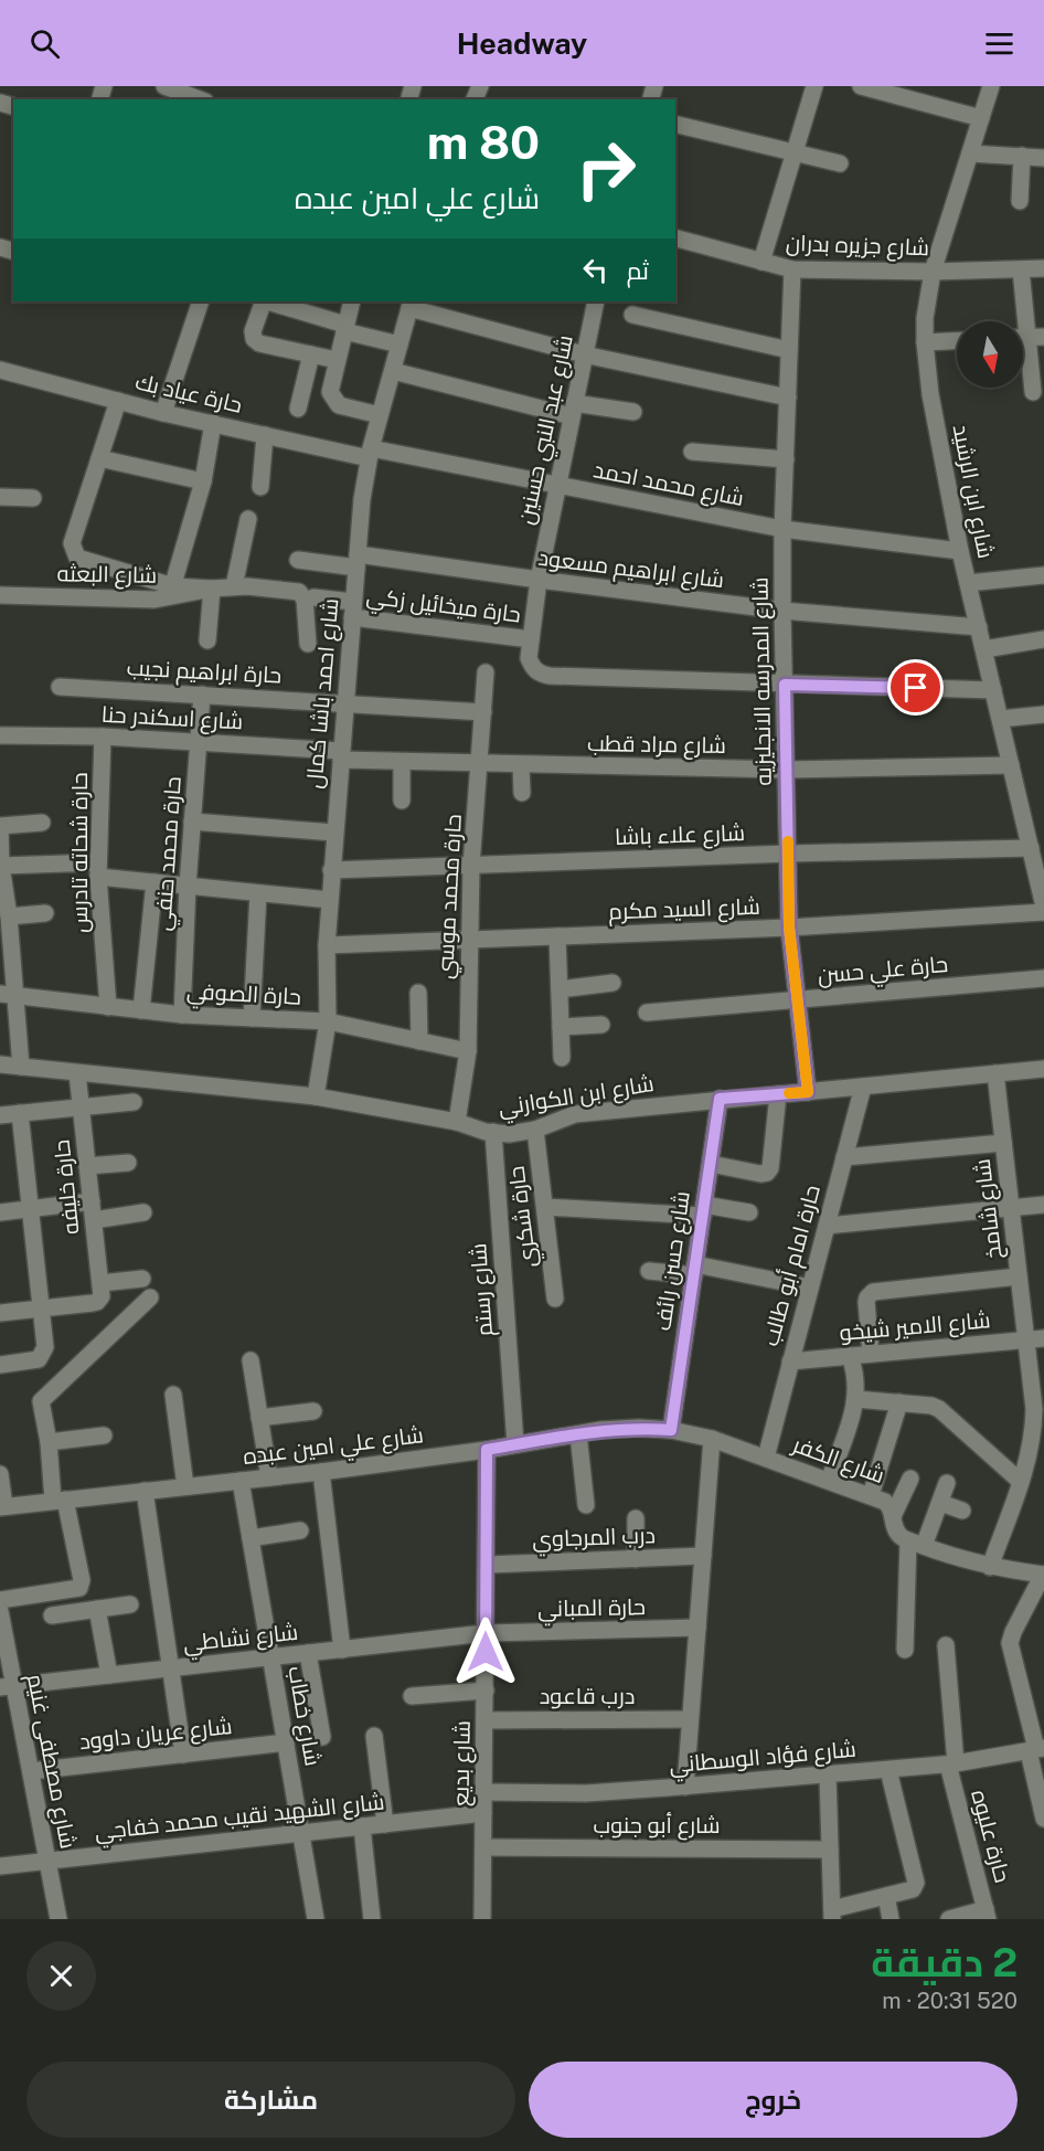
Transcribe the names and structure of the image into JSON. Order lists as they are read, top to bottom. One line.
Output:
{"streets":{"street":["شارع جزيره بدران","حارة عياد بك","شارع عبد النبي حسنين","شارع محمد احمد","شارع ابن الرشيد","شارع ابراهيم مسعود","شارع البعثه","حارة ميخائيل زكي","حارة ابراهيم نجيب","شارع المدرسه الانجليزيه","شارع احمد باشا كمال","شارع اسكندر حنا","شارع مراد قطب","شارع علاء باشا","حارة شحاته تادرس","حارة محمد حنفي","حارة محمد موسي","شارع السيد مكرم","حارة علي حسن","حارة الصوفي","شارع ابن الكوارني","حارة خليفه","شارع شامخ","حارة شكري","شارع حسن رائف","حارة امام أبو طالب","شارع رستم","شارع الامير شيخو","شارع علي امين عبده","شارع الكفر","درب المرجاوي","حارة المباني","شارع نشاطي","درب قاعود","شارع خطاب","شارع عريان داوود","شارع فؤاد الوسطاني","شارع مصطفى غنيم","شارع بديع","شارع الشهيد نقيب محمد خفاجي","شارع أبو جنوب","حارة عليوه"]},"crossings":[["شارع جزيره بدران","شارع ابن الرشيد"],["شارع جزيره بدران","شارع المدرسه الانجليزيه"],["حارة عياد بك","شارع محمد احمد"],["حارة عياد بك","شارع احمد باشا كمال"],["شارع عبد النبي حسنين","شارع محمد احمد"],["شارع عبد النبي حسنين","شارع ابراهيم مسعود"],["شارع عبد النبي حسنين","حارة ميخائيل زكي"],["شارع عبد النبي حسنين","شارع المدرسه الانجليزيه"],["شارع محمد احمد","شارع ابن الرشيد"],["شارع محمد احمد","شارع المدرسه الانجليزيه"],["شارع محمد احمد","شارع احمد باشا كمال"],["شارع ابن الرشيد","شارع ابراهيم مسعود"],["شارع ابن الرشيد","شارع مراد قطب"],["شارع ابن الرشيد","شارع علاء باشا"],["شارع ابراهيم مسعود","شارع المدرسه الانجليزيه"],["شارع ابراهيم مسعود","شارع احمد باشا كمال"],["حارة ميخائيل زكي","شارع احمد باشا كمال"],["حارة ابراهيم نجيب","شارع احمد باشا كمال"],["حارة ابراهيم نجيب","حارة محمد حنفي"],["حارة ابراهيم نجيب","حارة محمد موسي"],["شارع المدرسه الانجليزيه","شارع مراد قطب"],["شارع المدرسه الانجليزيه","شارع علاء باشا"],["شارع المدرسه الانجليزيه","شارع السيد مكرم"],["شارع المدرسه الانجليزيه","حارة علي حسن"],["شارع المدرسه الانجليزيه","شارع ابن الكوارني"],["شارع احمد باشا كمال","شارع اسكندر حنا"],["شارع احمد باشا كمال","شارع مراد قطب"],["شارع احمد باشا كمال","شارع علاء باشا"],["شارع احمد باشا كمال","شارع السيد مكرم"],["شارع احمد باشا كمال","حارة الصوفي"],["شارع احمد باشا كمال","شارع ابن الكوارني"],["شارع اسكندر حنا","شارع مراد قطب"],["شارع اسكندر حنا","حارة شحاته تادرس"],["شارع اسكندر حنا","حارة محمد حنفي"],["شارع مراد قطب","حارة محمد موسي"],["شارع علاء باشا","حارة محمد موسي"],["حارة شحاته تادرس","حارة الصوفي"],["حارة محمد حنفي","حارة الصوفي"],["حارة محمد موسي","شارع السيد مكرم"],["حارة محمد موسي","حارة الصوفي"],["حارة محمد موسي","شارع ابن الكوارني"],["شارع ابن الكوارني","حارة خليفه"],["شارع ابن الكوارني","شارع شامخ"],["شارع ابن الكوارني","حارة شكري"],["شارع ابن الكوارني","شارع حسن رائف"],["شارع ابن الكوارني","حارة امام أبو طالب"],["شارع ابن الكوارني","شارع رستم"],["شارع شامخ","شارع الامير شيخو"],["شارع حسن رائف","شارع علي امين عبده"],["شارع حسن رائف","شارع الكفر"],["حارة امام أبو طالب","شارع الامير شيخو"],["حارة امام أبو طالب","شارع الكفر"],["شارع رستم","شارع علي امين عبده"],["شارع علي امين عبده","شارع الكفر"],["شارع علي امين عبده","شارع خطاب"],["شارع علي امين عبده","شارع بديع"],["درب المرجاوي","شارع بديع"],["حارة المباني","شارع نشاطي"],["حارة المباني","شارع بديع"],["شارع نشاطي","شارع خطاب"],["شارع نشاطي","شارع مصطفى غنيم"],["شارع نشاطي","شارع بديع"],["درب قاعود","شارع بديع"],["شارع خطاب","شارع عريان داوود"],["شارع خطاب","شارع الشهيد نقيب محمد خفاجي"],["شارع عريان داوود","شارع مصطفى غنيم"],["شارع فؤاد الوسطاني","شارع بديع"],["شارع فؤاد الوسطاني","حارة عليوه"],["شارع مصطفى غنيم","شارع الشهيد نقيب محمد خفاجي"],["شارع بديع","شارع الشهيد نقيب محمد خفاجي"],["شارع بديع","شارع أبو جنوب"]],"north":"bottom","page":{"header":"Headway","turn":["80 m","شارع علي امين عبده"],"then":"ثم","heading":["2 دقيقة","520 m · 20:31"],"buttons":["خروج","مشاركة"]}}
